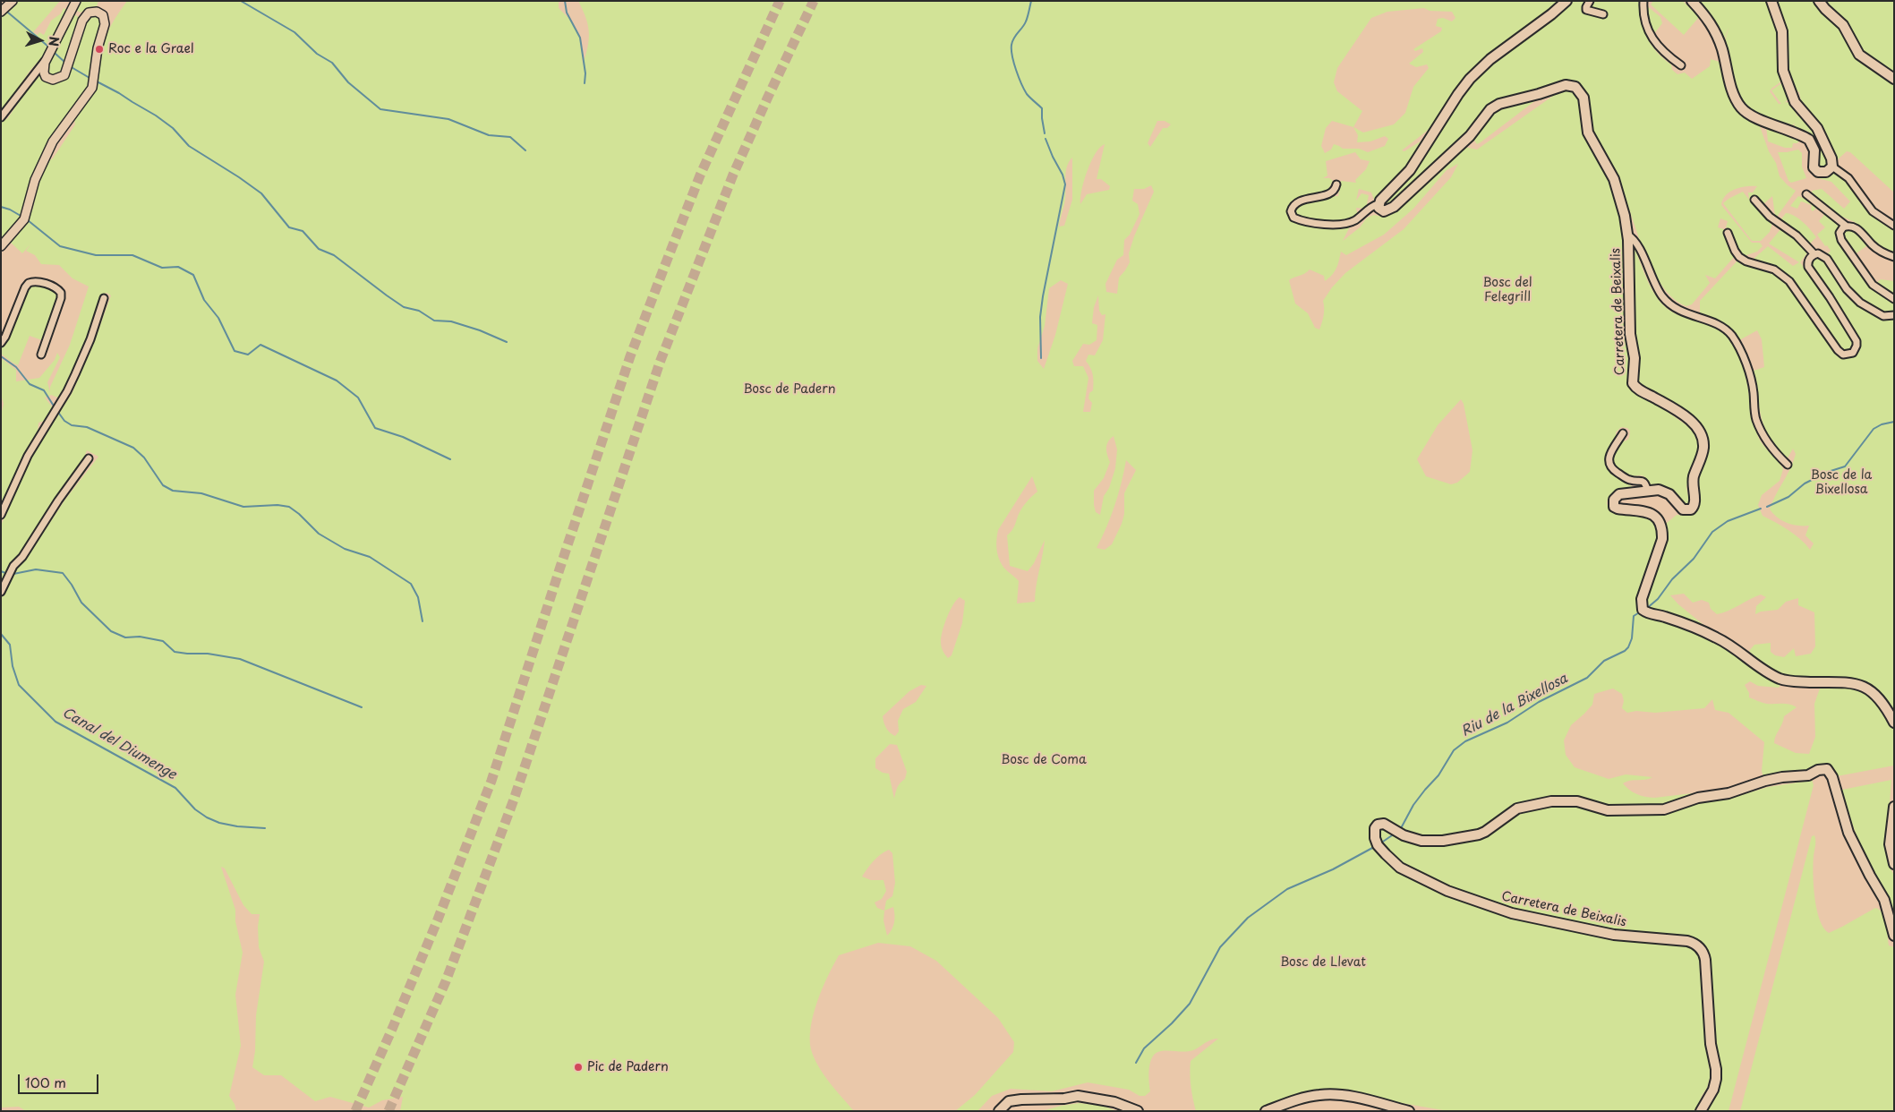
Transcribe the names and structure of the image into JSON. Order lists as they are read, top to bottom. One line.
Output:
{"streets":{"main road":["Carretera de Beixalis"]},"water":["Riu de la Bixellosa","Canal del Diumenge"],"parks":["Bosc del Felegrill","Bosc de Padern","Bosc de la Bixellosa","Bosc de Coma","Bosc de Llevat"],"places":["Roc e la Grael","Pic de Padern"],"scale_bar":"100 m","north":"right"}
